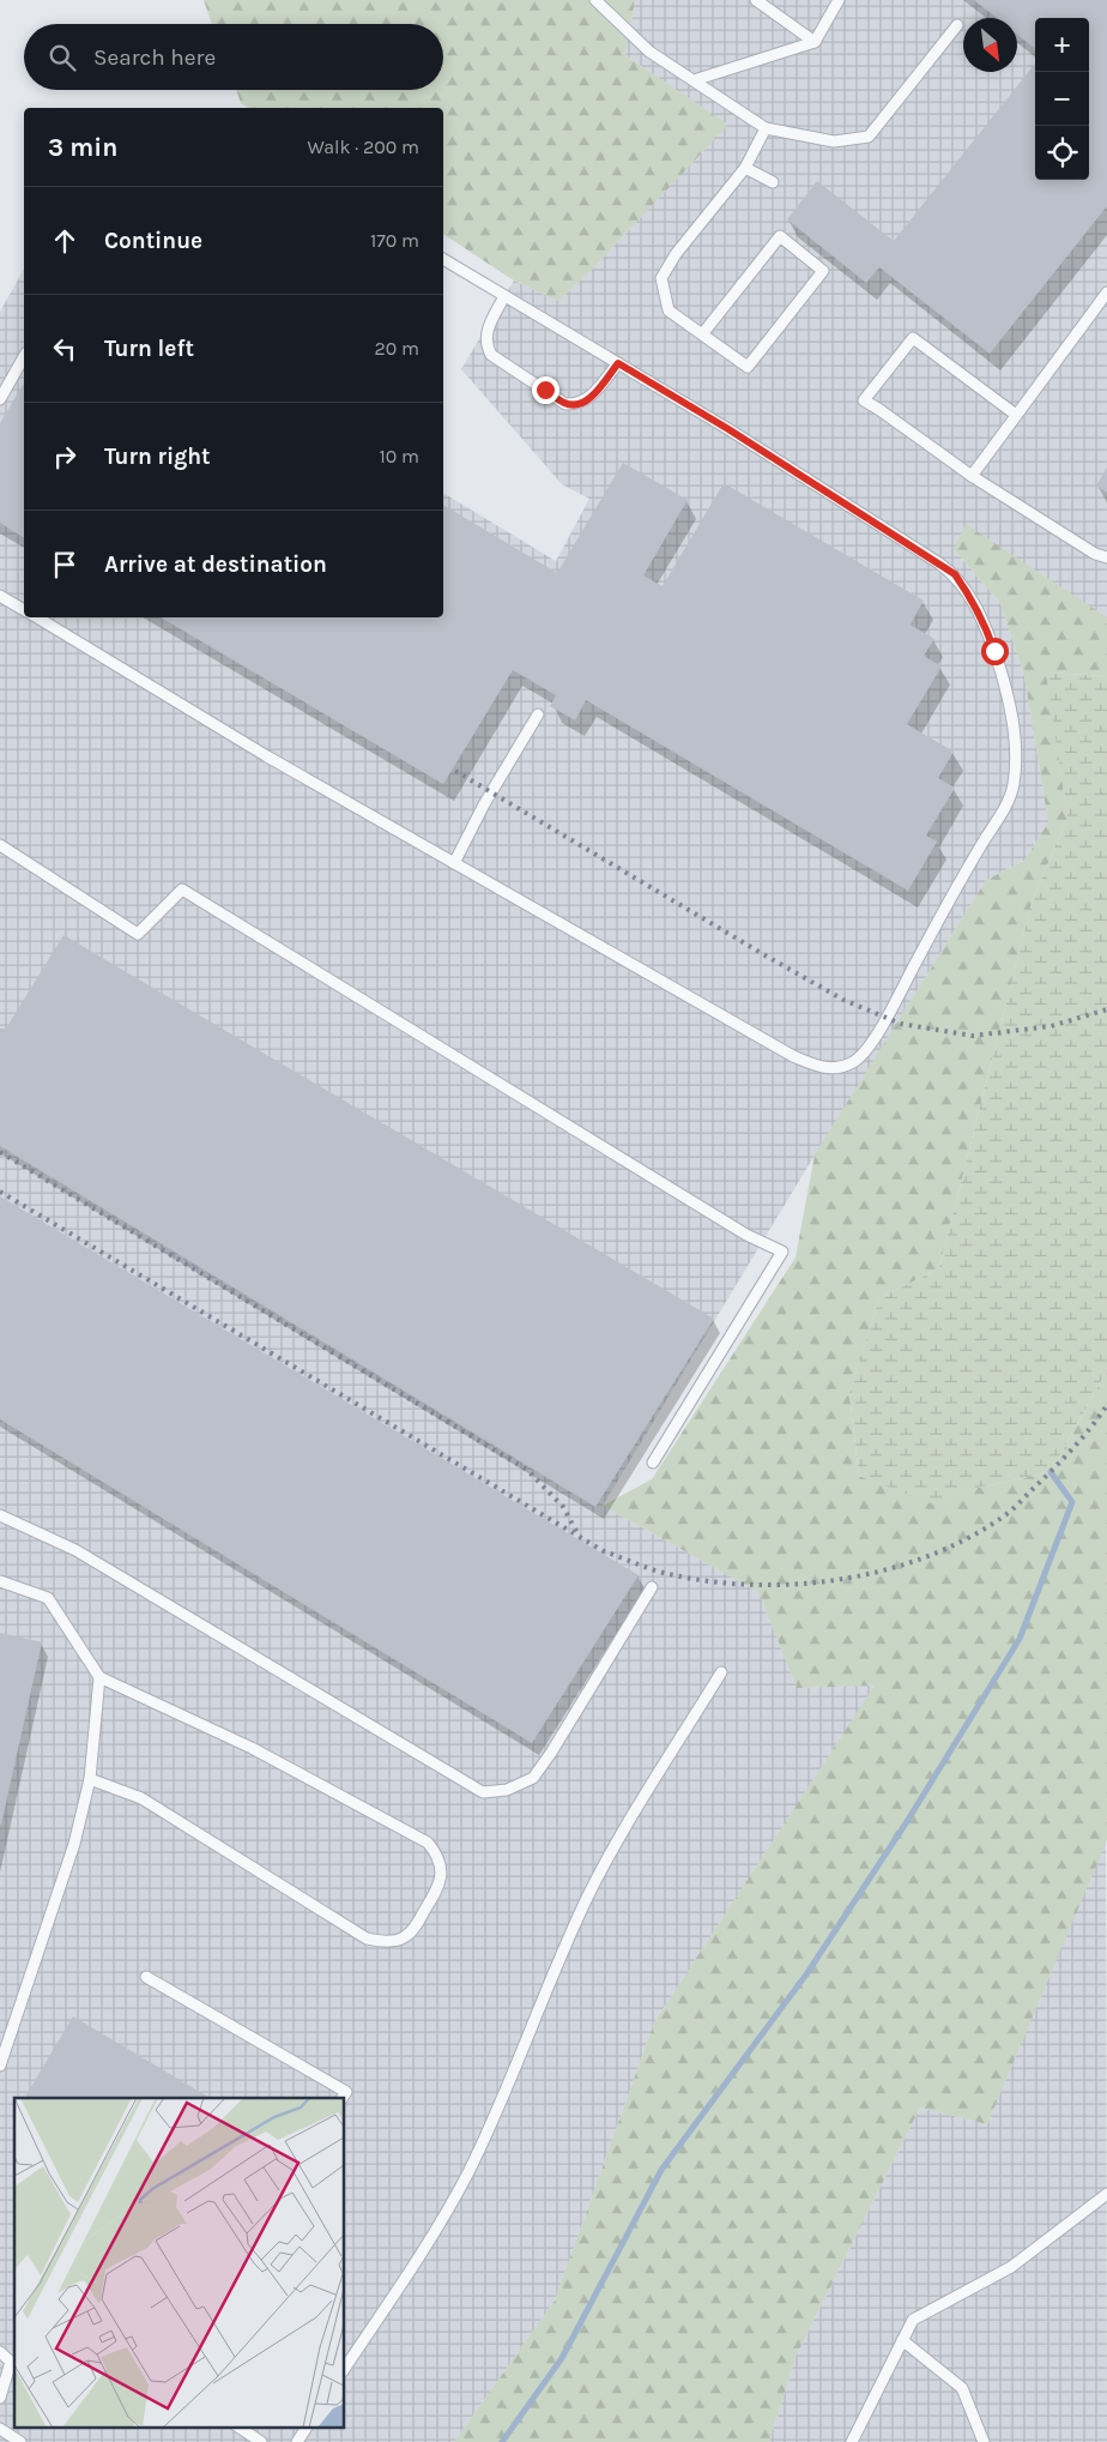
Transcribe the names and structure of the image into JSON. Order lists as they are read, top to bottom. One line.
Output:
{"north":"bottom right","page":{"map_buttons":["+","−"],"search":"Search here","heading":["3 min","Walk · 200 m"],"list":[["Continue","170 m"],["Turn left","20 m"],["Turn right","10 m"],"Arrive at destination"]}}
